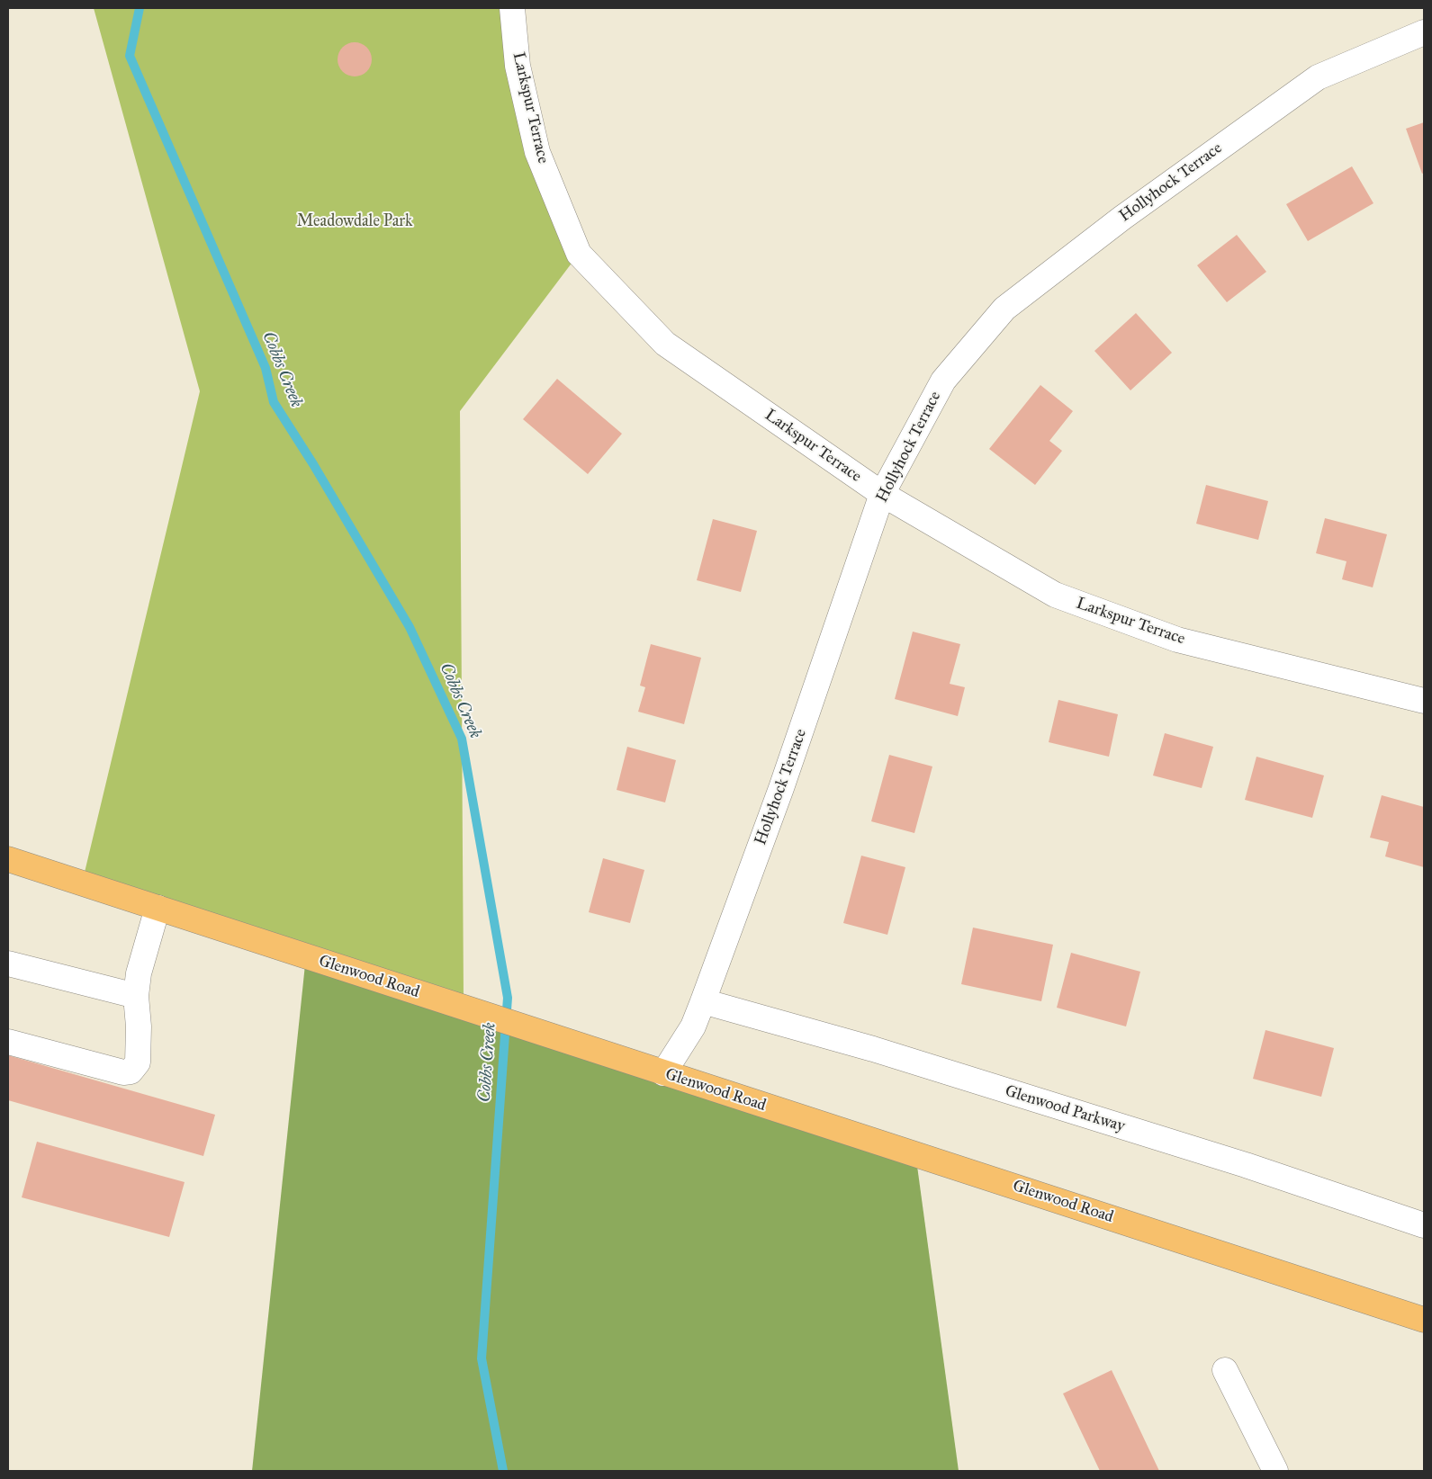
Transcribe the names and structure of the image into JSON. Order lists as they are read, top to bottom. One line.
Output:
{"streets":{"main road":["Glenwood Road"],"street":["Larkspur Terrace","Hollyhock Terrace","Glenwood Parkway"]},"crossings":[["Larkspur Terrace","Hollyhock Terrace"],["Hollyhock Terrace","Glenwood Road"],["Hollyhock Terrace","Glenwood Parkway"]],"water":["Cobbs Creek"],"parks":["Meadowdale Park"]}
